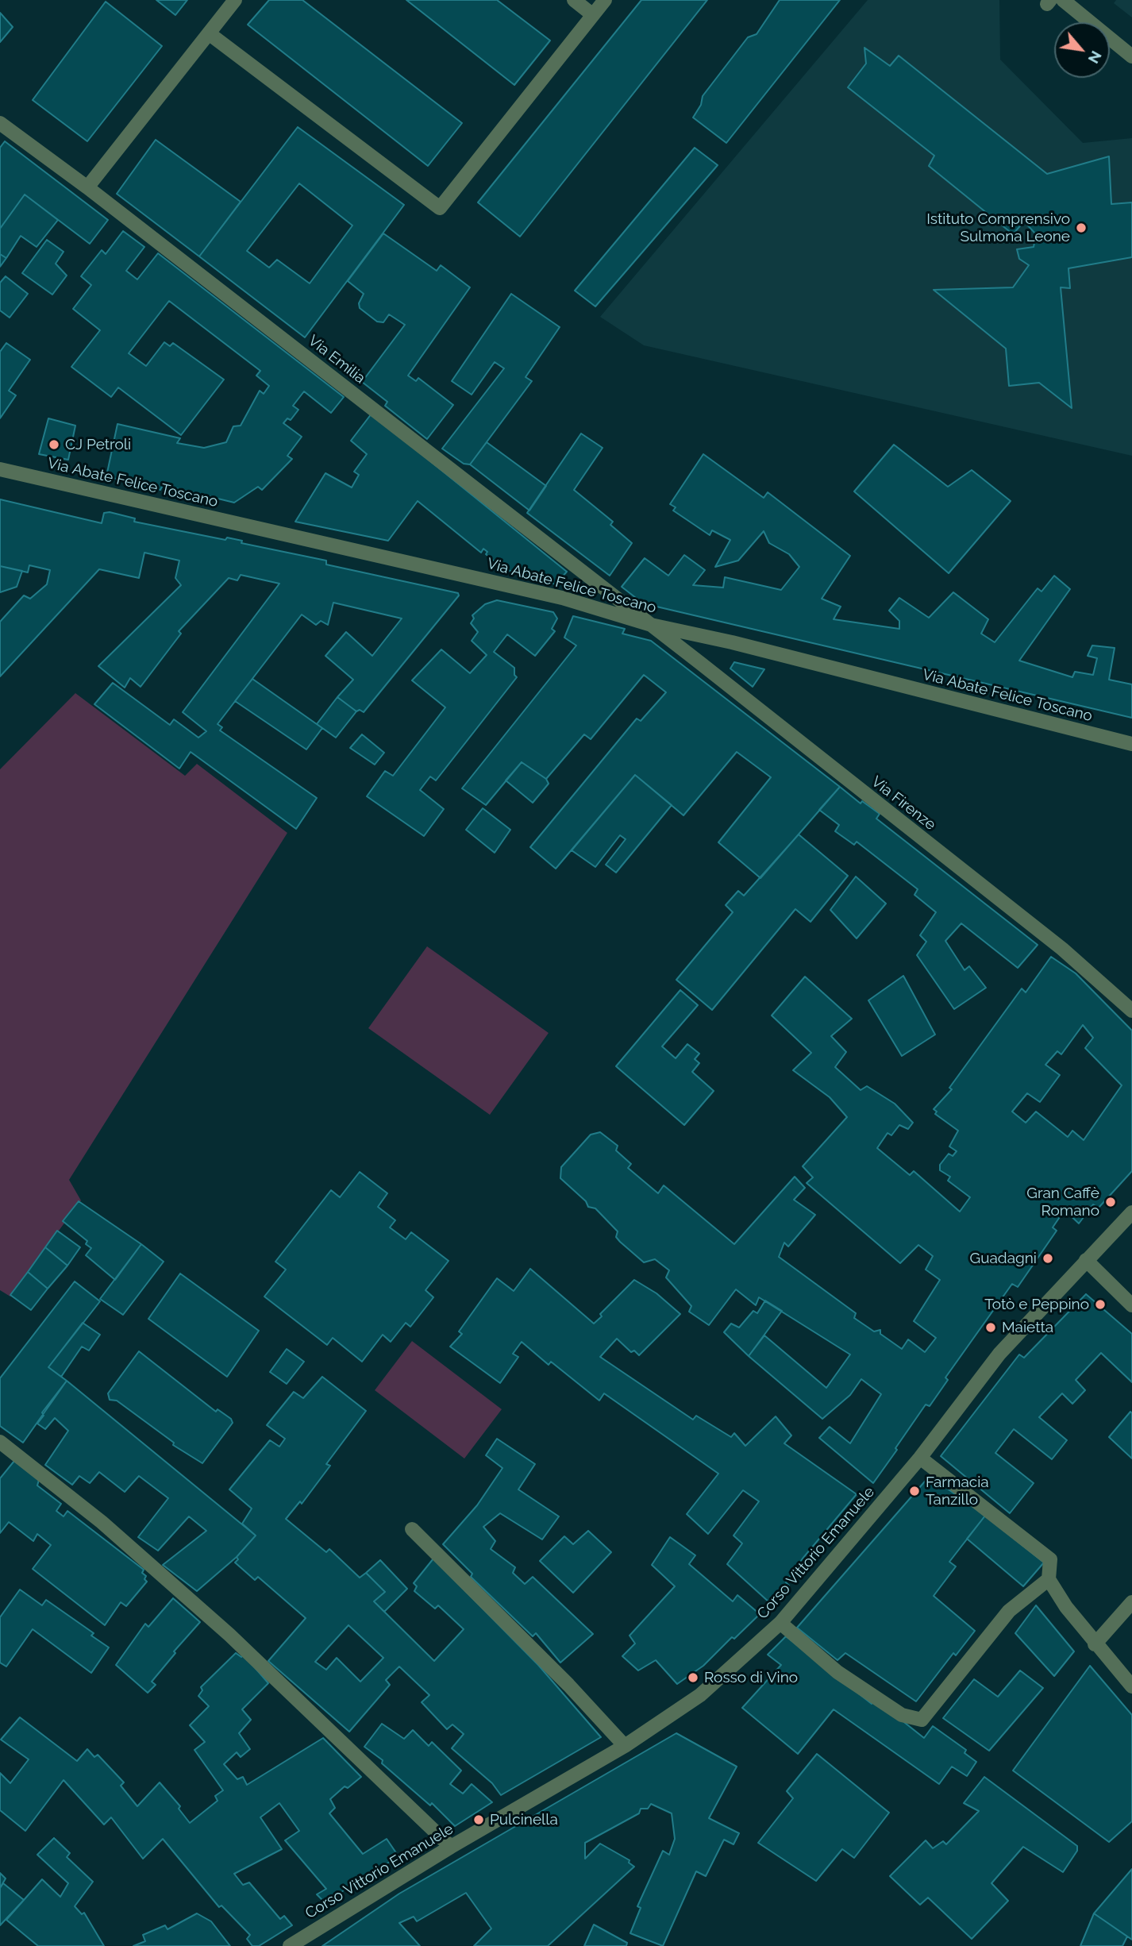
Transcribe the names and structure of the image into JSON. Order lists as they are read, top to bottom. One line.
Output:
{"streets":{"street":["Via Emilia","Via Abate Felice Toscano","Via Firenze","Corso Vittorio Emanuele"]},"crossings":[["Via Emilia","Via Abate Felice Toscano"],["Via Emilia","Via Firenze"],["Via Abate Felice Toscano","Via Firenze"]],"places":["Istituto Comprensivo Sulmona Leone","CJ Petroli","Gran Caffè Romano","Guadagni","Totò e Peppino","Maietta","Farmacia Tanzillo","Rosso di Vino","Pulcinella"],"north":"bottom right"}
